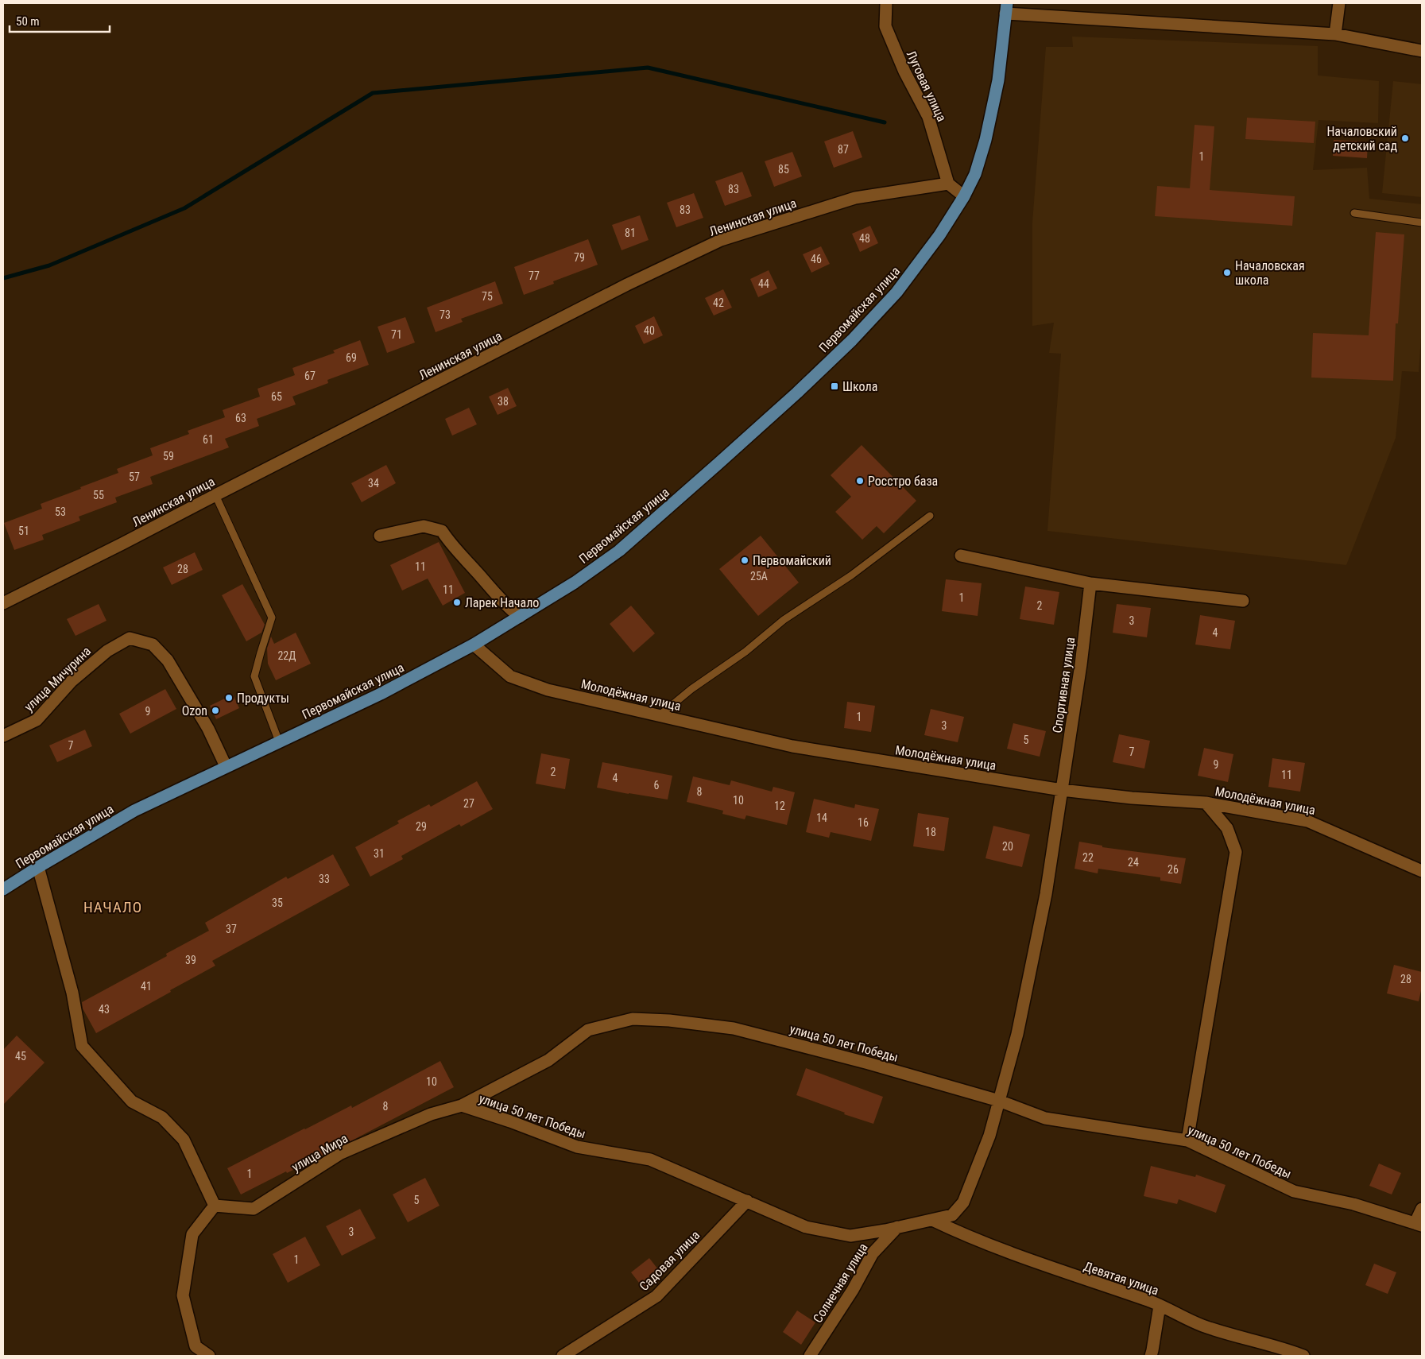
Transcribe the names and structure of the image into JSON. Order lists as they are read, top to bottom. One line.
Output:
{"streets":{"main road":["Первомайская улица"],"street":["Луговая улица","Ленинская улица","улица Мичурина","Спортивная улица","Молодёжная улица","улица 50 лет Победы","улица Мира","Садовая улица","Девятая улица","Солнечная улица"]},"crossings":[["Луговая улица","Ленинская улица"],["Первомайская улица","улица Мичурина"],["Первомайская улица","Молодёжная улица"],["Спортивная улица","Молодёжная улица"],["Спортивная улица","улица 50 лет Победы"],["Молодёжная улица","улица 50 лет Победы"],["улица 50 лет Победы","улица Мира"],["улица 50 лет Победы","Садовая улица"],["улица 50 лет Победы","Девятая улица"],["улица 50 лет Победы","Солнечная улица"]],"districts":["НАЧАЛО"],"places":{"other":["Началовский детский сад","Началовская школа","Росстро база","Первомайский","Ларек Начало","Продукты","Ozon"],"transit":["Школа"]},"house_numbers":["87","1","85","83","83","81","48","79","46","77","44","75","42","73","40","71","69","67","65","38","63","61","59","57","34","55","53","51","11","28","25А","11","1","2","3","4","22Д","9","1","3","5","7","7","9","2","11","4","6","8","10","27","12","14","16","29","18","20","31","22","24","26","33","35","37","39","28","41","43","45","10","8","1","5","3","1"],"scale_bar":"50 m"}
